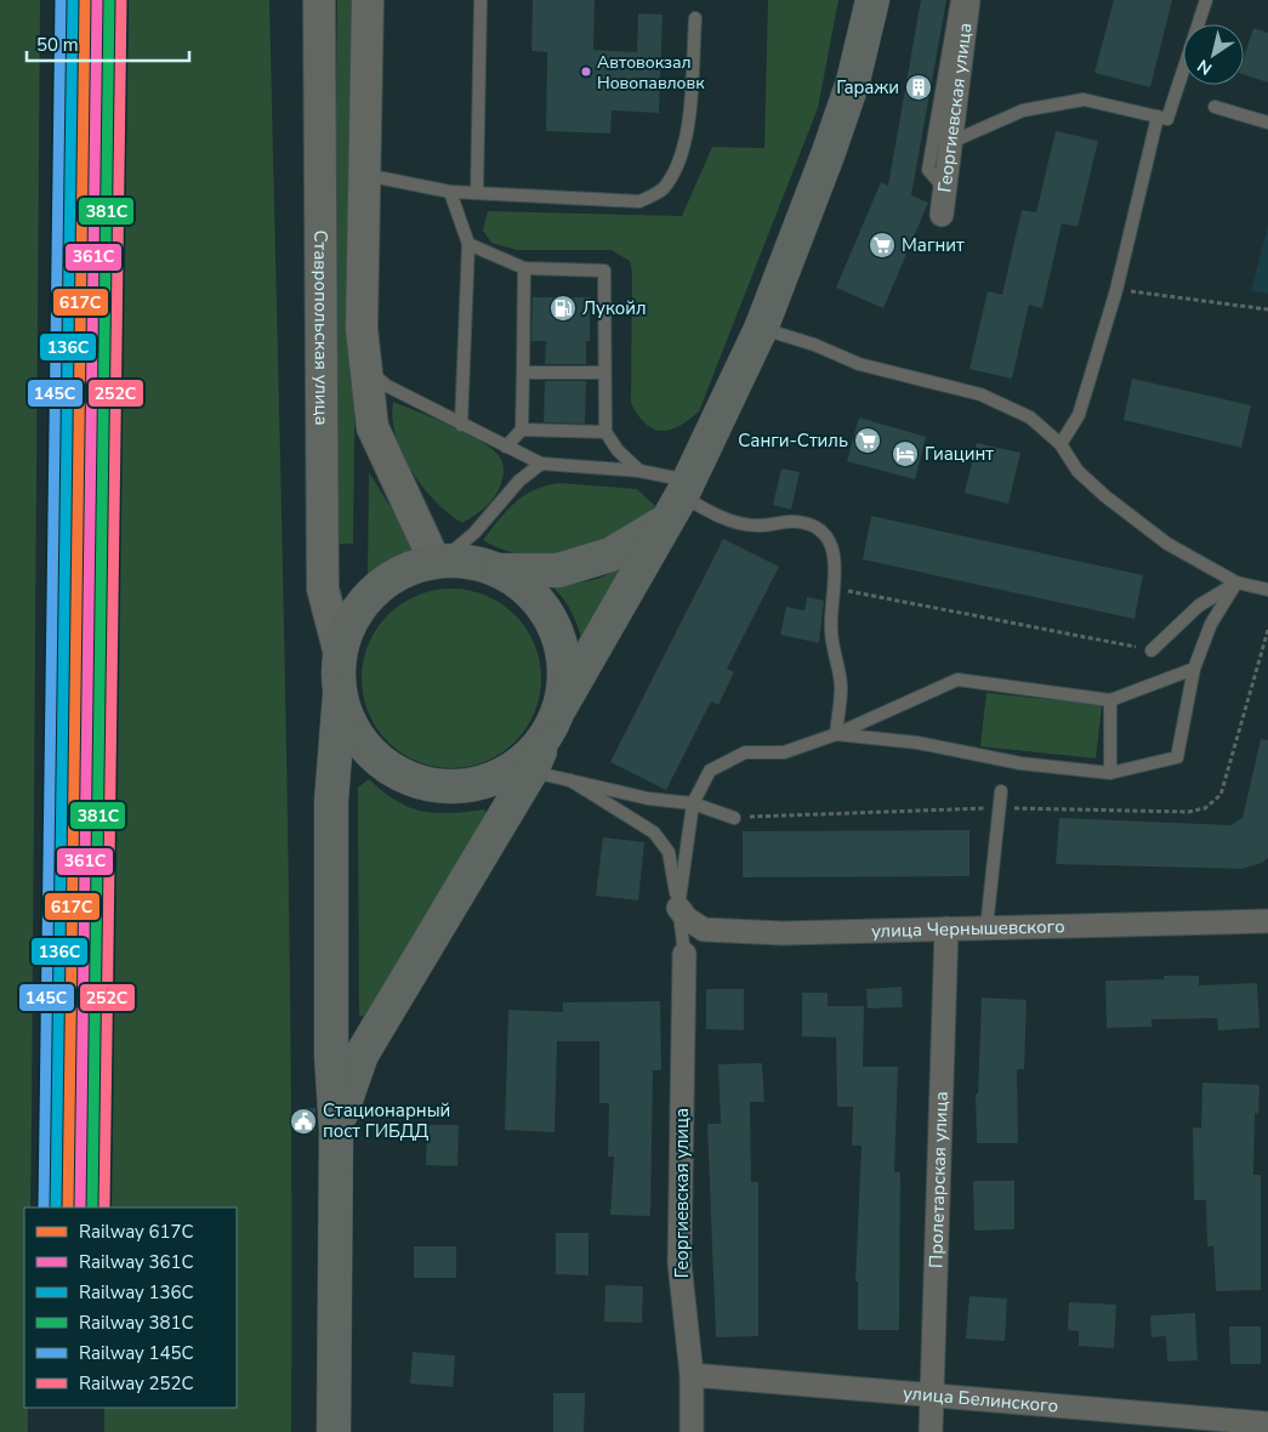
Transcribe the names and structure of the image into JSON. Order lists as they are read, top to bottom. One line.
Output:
{"streets":{"main road":["Ставропольская улица"],"street":["Георгиевская улица","улица Чернышевского","Пролетарская улица","улица Белинского"]},"crossings":[["Георгиевская улица","улица Белинского"],["улица Чернышевского","Пролетарская улица"],["Пролетарская улица","улица Белинского"]],"places":{"other":["Автовокзал Новопавловк"],"building":["Гаражи"],"supermarket":["Магнит","Санги-Стиль"],"fuel station":["Лукойл"],"hotel":["Гиацинт"],"public building":["Стационарный пост ГИБДД"]},"lines":["rail line 617C","rail line 361С","rail line 136С","rail line 381С","rail line 145С","rail line 252С"],"legend":["Railway 617C","Railway 361С","Railway 136С","Railway 381С","Railway 145С","Railway 252С"],"scale_bar":"50 m","north":"bottom left"}
